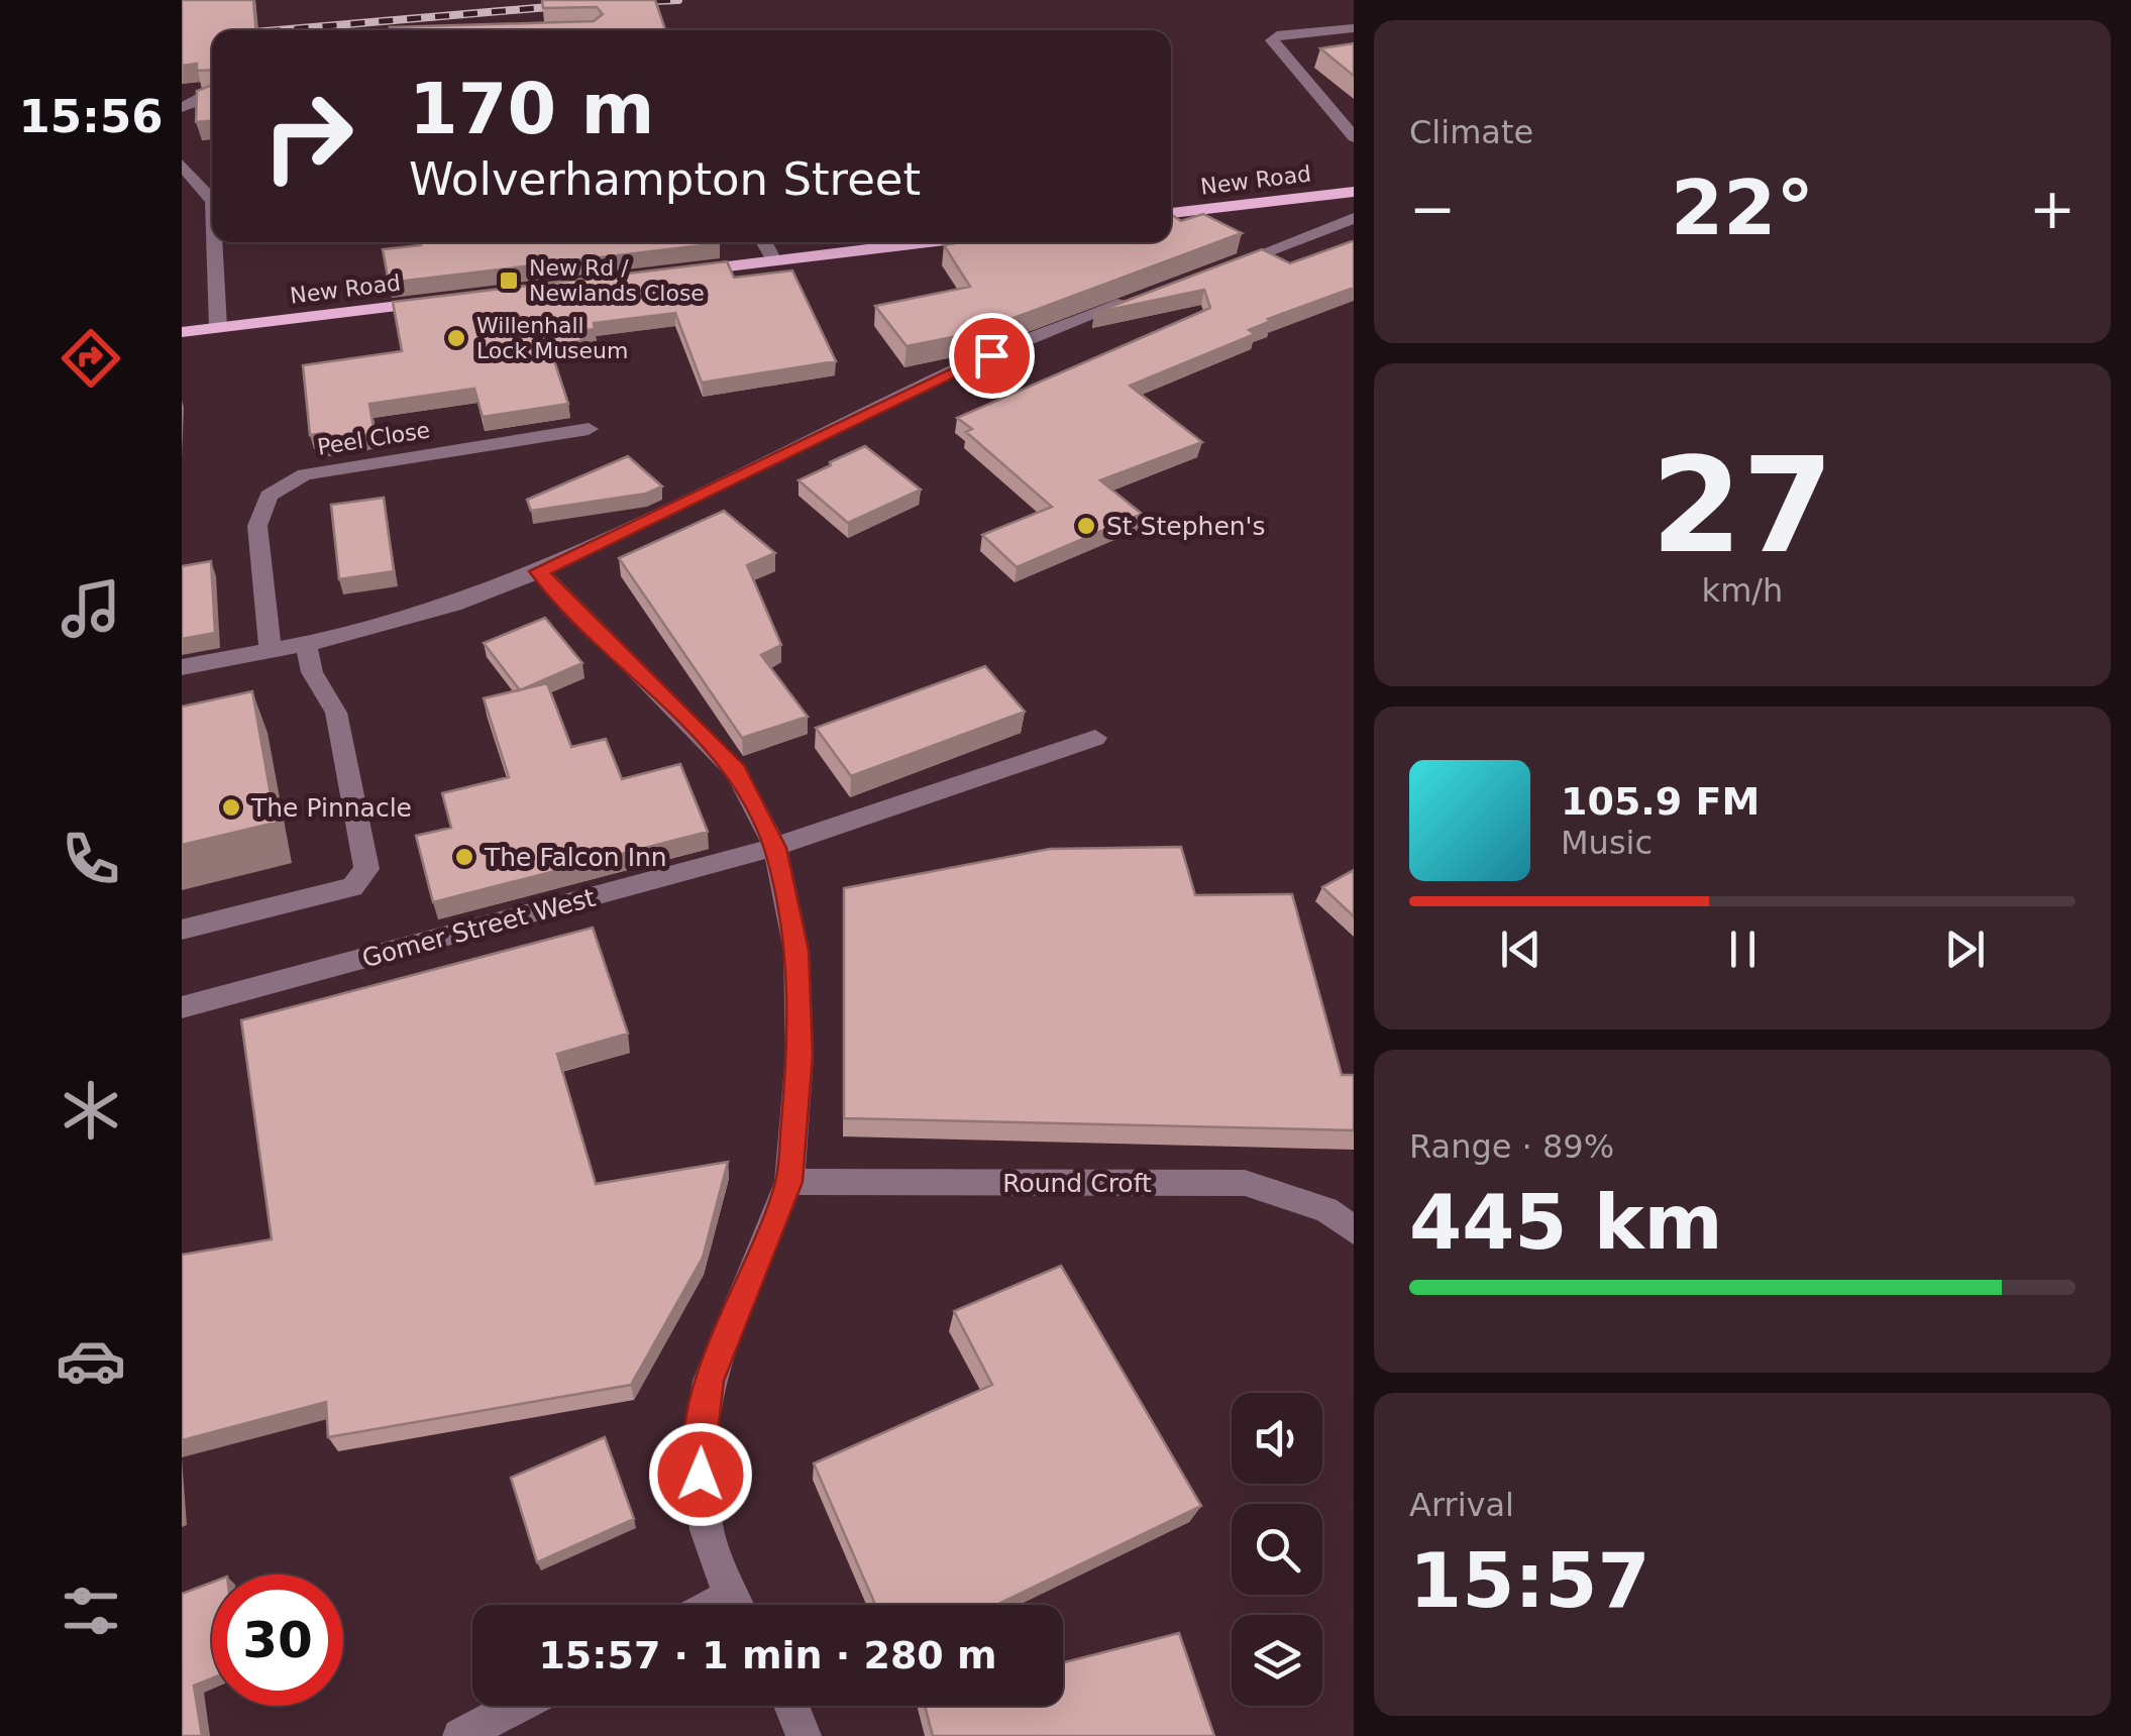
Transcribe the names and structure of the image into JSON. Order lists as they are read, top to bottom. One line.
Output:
{"streets":{"main road":["New Road"],"street":["Peel Close","Gomer Street West","Round Croft"]},"places":{"transit":["New Rd / Newlands Close"],"other":["Willenhall Lock Museum","St Stephen's","The Pinnacle","The Falcon Inn"]},"page":{"tabs":"15:56","tile":["Climate",["27","km/h"],["Range · 89%","445 km"],["Arrival","15:57"]],"turn":["170 m","Wolverhampton Street"],"heat":["−","22°","+"],"song":["105.9 FM","Music"],"limit":"30","trip":"15:57 · 1 min · 280 m"}}
